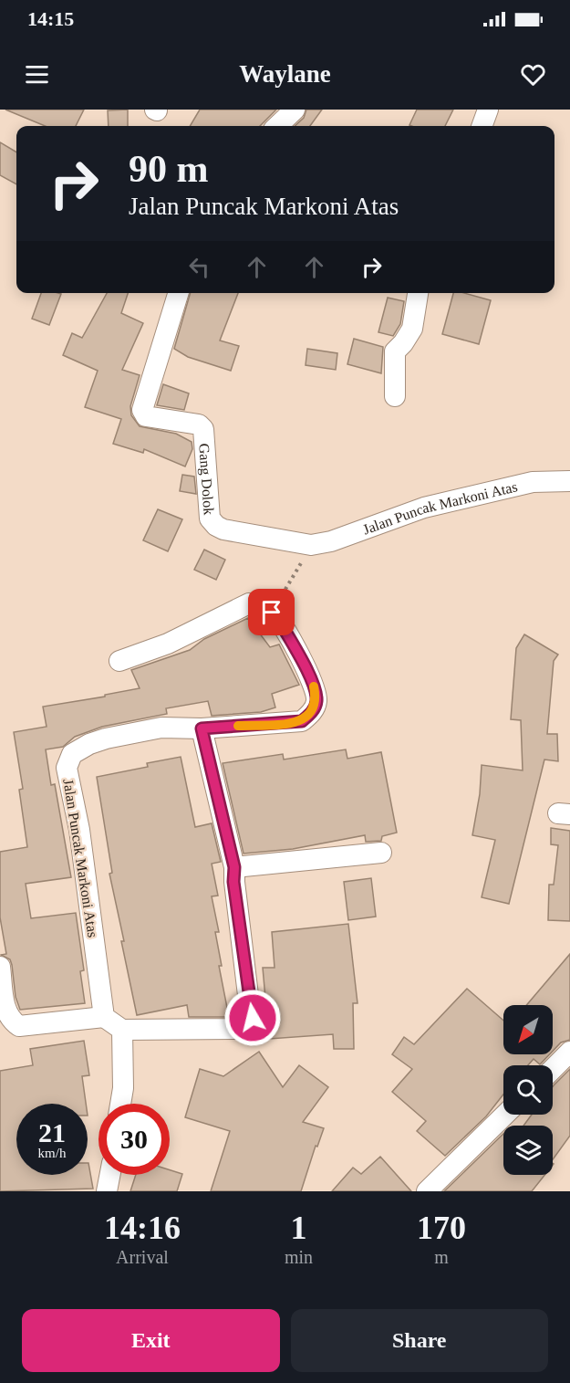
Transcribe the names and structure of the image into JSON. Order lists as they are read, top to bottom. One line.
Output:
{"streets":{"street":["Gang Dolok","Jalan Puncak Markoni Atas"]},"crossings":[["Gang Dolok","Jalan Puncak Markoni Atas"]],"north":"bottom left","page":{"status":"14:15","header":"Waylane","turn":["90 m","Jalan Puncak Markoni Atas"],"speed":"21 km/h","limit":"30","eta":["14:16","Arrival","1","min","170","m"],"buttons":["Exit","Share"]}}
